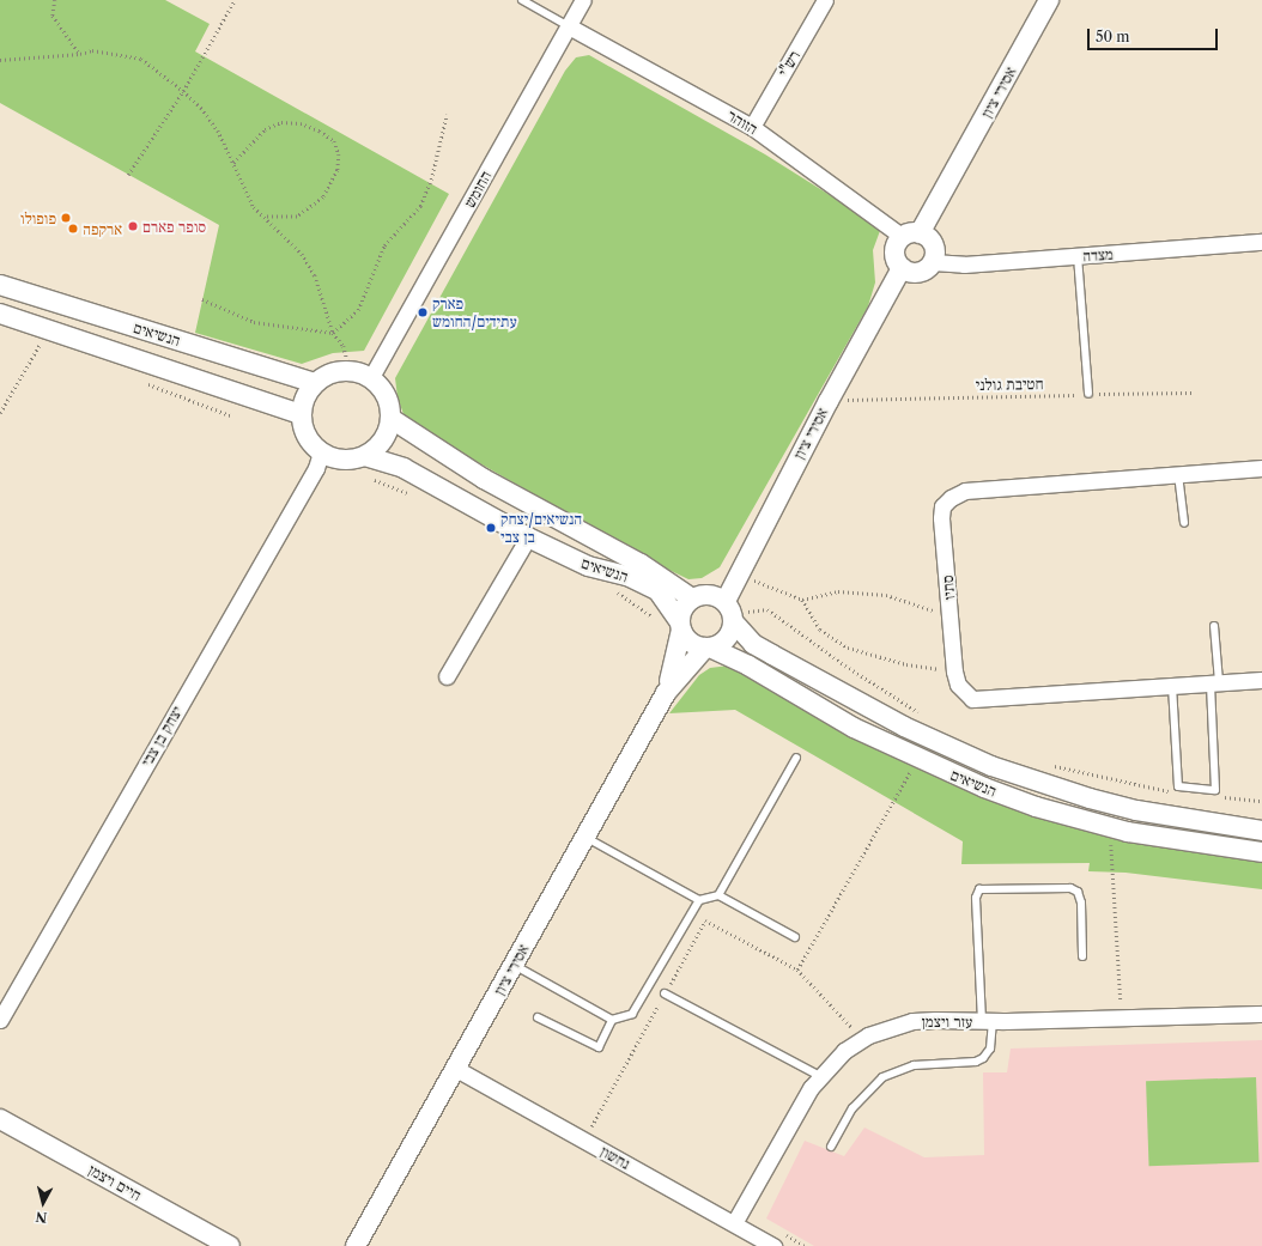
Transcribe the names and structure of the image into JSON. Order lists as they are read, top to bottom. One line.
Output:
{"streets":{"street":["רש\"י","אסירי ציון","הזוהר","החומש","מצדה","הנשיאים","סתיו","יצחק בן צבי","עזר ויצמן","נחשון","חיים ויצמן"],"path":["חטיבת גולני"]},"crossings":[["רש\"י","הזוהר"],["אסירי ציון","הזוהר"],["אסירי ציון","מצדה"],["אסירי ציון","הנשיאים"],["אסירי ציון","חטיבת גולני"],["אסירי ציון","נחשון"],["הזוהר","החומש"],["הזוהר","מצדה"],["החומש","הנשיאים"],["החומש","יצחק בן צבי"],["הנשיאים","יצחק בן צבי"],["עזר ויצמן","נחשון"]],"places":["פופולו","סופר פארם","ארקפה","פארק עתידים/החומש","הנשיאים/יצחק בן צבי"],"scale_bar":"50 m","north":"bottom"}
